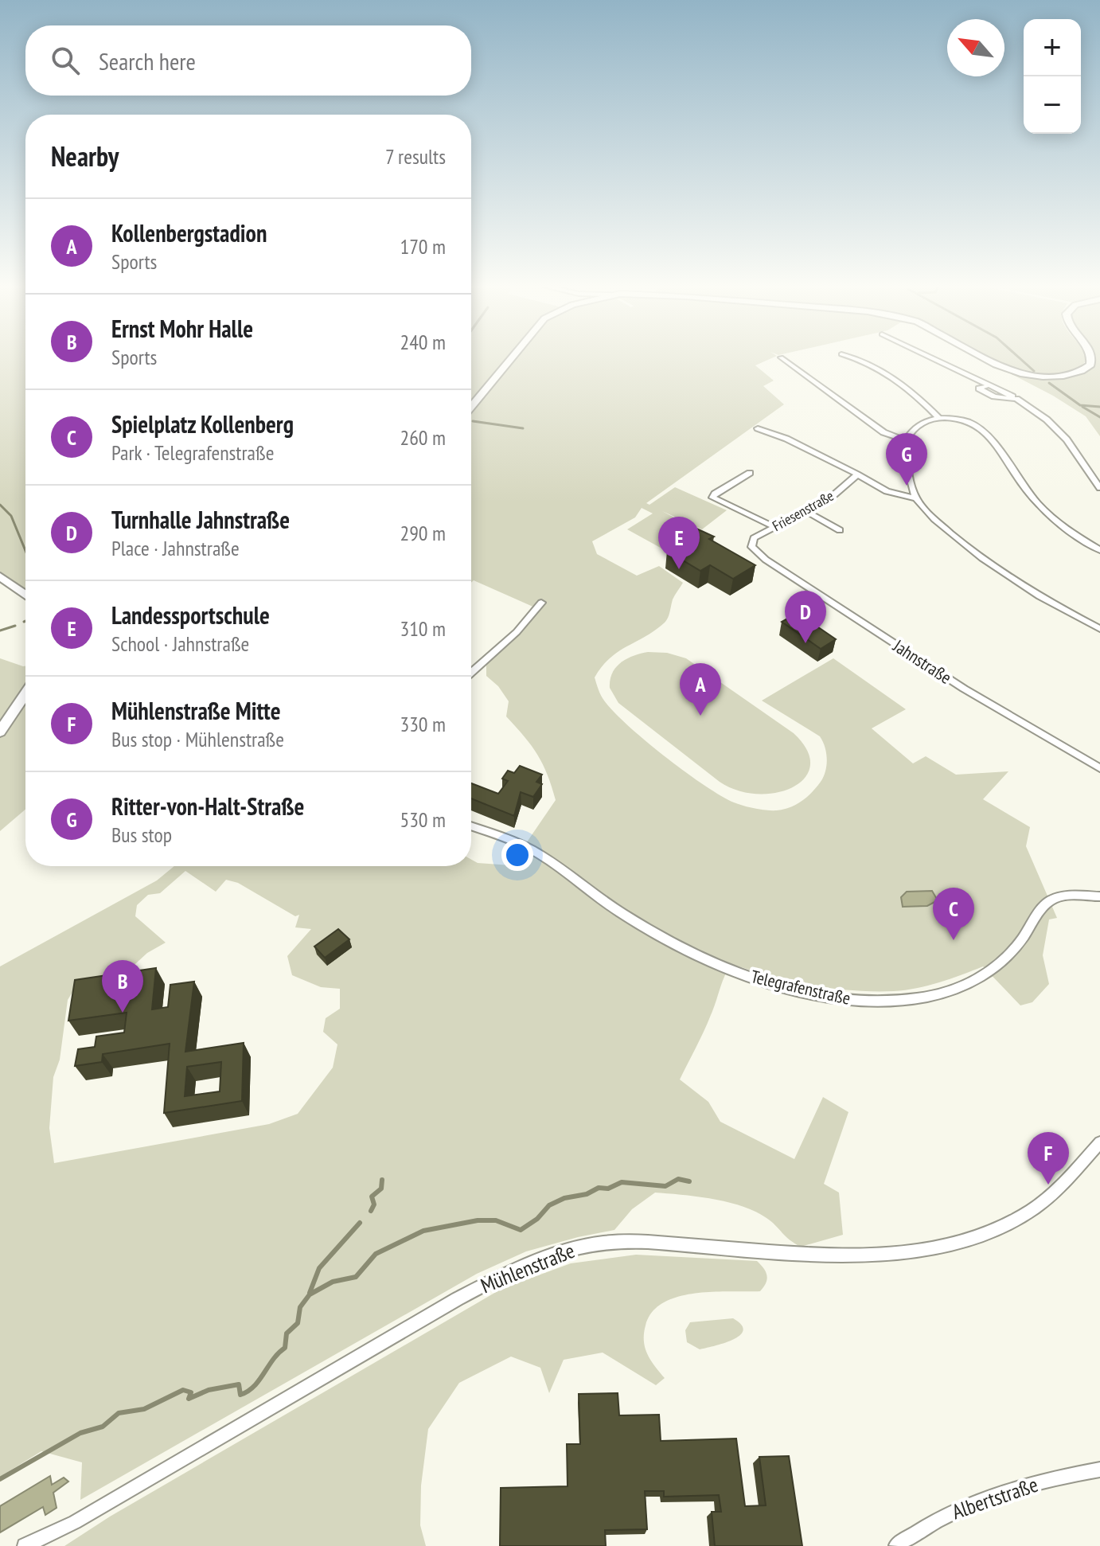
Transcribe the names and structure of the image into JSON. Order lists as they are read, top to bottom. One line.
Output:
{"streets":{"street":["Friesenstraße","Jahnstraße","Telegrafenstraße","Mühlenstraße","Albertstraße"]},"crossings":[["Friesenstraße","Jahnstraße"]],"north":"top left","page":{"map_buttons":["+","−"],"search":"Search here","heading":["Nearby","7 results"],"list":[{"mark":"A","name":"Kollenbergstadion","note":"Sports","value":"170 m"},{"mark":"B","name":"Ernst Mohr Halle","note":"Sports","value":"240 m"},{"mark":"C","name":"Spielplatz Kollenberg","note":"Park · Telegrafenstraße","value":"260 m"},{"mark":"D","name":"Turnhalle Jahnstraße","note":"Place · Jahnstraße","value":"290 m"},{"mark":"E","name":"Landessportschule","note":"School · Jahnstraße","value":"310 m"},{"mark":"F","name":"Mühlenstraße Mitte","note":"Bus stop · Mühlenstraße","value":"330 m"},{"mark":"G","name":"Ritter-von-Halt-Straße","note":"Bus stop","value":"530 m"}],"pins":["G","E","D","A","C","B","F"]}}
